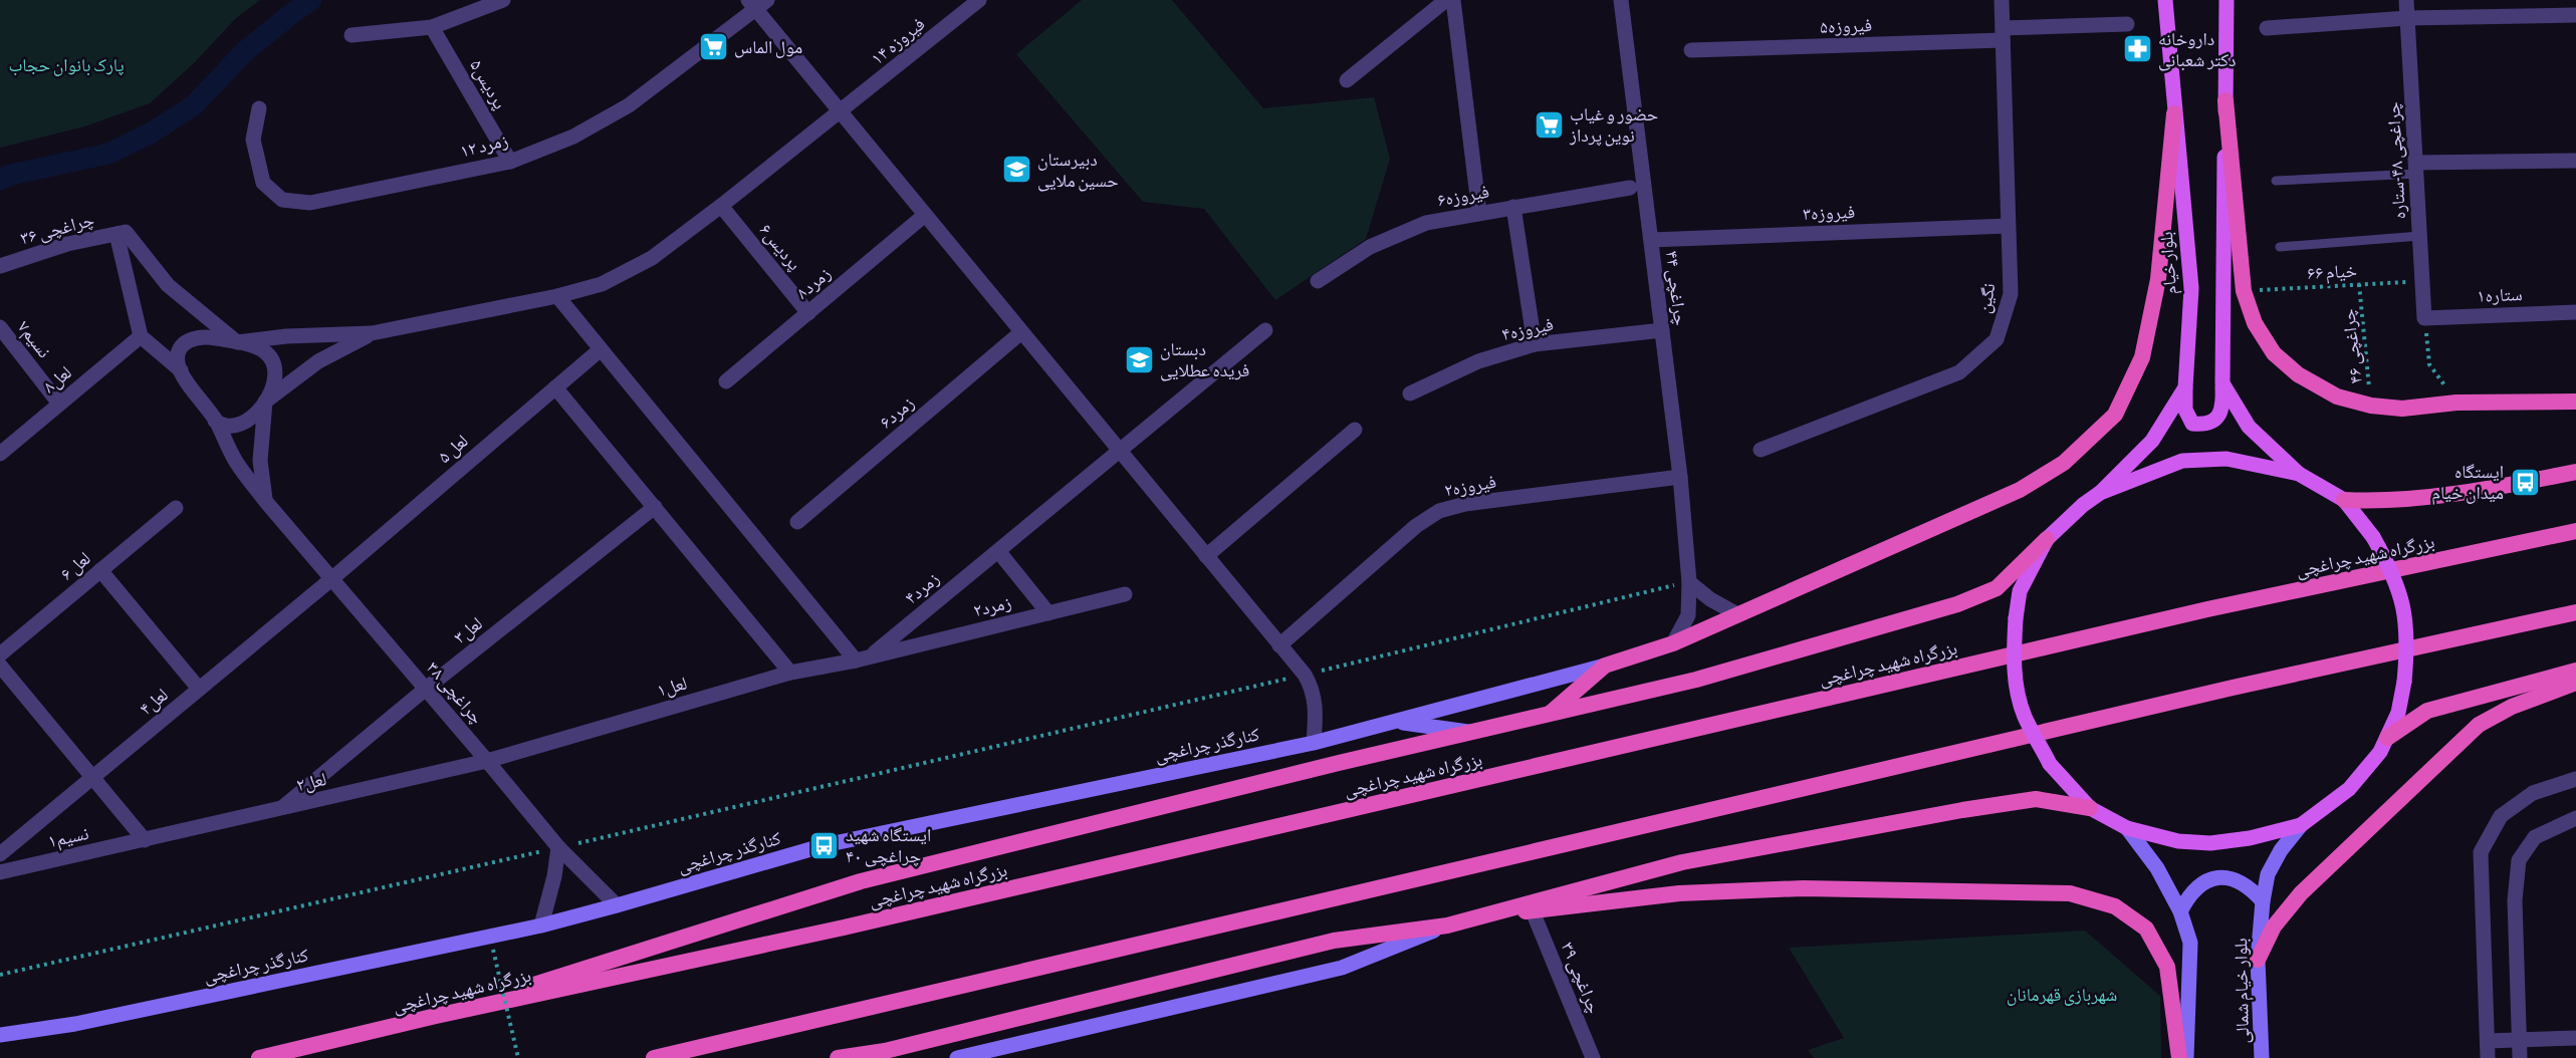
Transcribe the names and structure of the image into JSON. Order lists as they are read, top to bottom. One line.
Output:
{"streets":{"highway":["بزرگراه شهید چراغچی"],"main road":["بلوار خیام","کنارگذر چراغچی","بلوار خیام شمالی"],"street":["فیروزه۵","فیروزه ۱۴","پردیس۵","زمرد ۱۲","چراغچی ۴۸-ستاره","فیروزه۶","فیروزه۳","چراغچی ۳۶","پردیس۶","زمرد۸","چراغچی ۴۴","ستاره۱","نگین","فیروزه۴","نسیم۷","لعل۸","زمرد۶","لعل ۵","فیروزه۲","لعل ۶","زمرد۴","زمرد۲","لعل۳","لعل۱","چراغچی ۳۸","لعل۴","لعل۲","نسیم۱","چراغچی ۳۹"],"path":["خیام ۶۶","چراغچی ۴۶"]},"crossings":[["فیروزه۵","نگین"],["فیروزه ۱۴","پردیس۶"],["پردیس۵","زمرد ۱۲"],["چراغچی ۴۸-ستاره","خیام ۶۶"],["چراغچی ۴۸-ستاره","ستاره۱"],["فیروزه۳","چراغچی ۴۴"],["فیروزه۳","نگین"],["پردیس۶","زمرد۸"],["خیام ۶۶","چراغچی ۴۶"],["چراغچی ۴۴","فیروزه۴"],["چراغچی ۴۴","فیروزه۲"],["نسیم۷","لعل۸"],["لعل ۵","چراغچی ۳۸"],["لعل ۵","لعل۴"],["زمرد۴","زمرد۲"],["زمرد۴","لعل۱"],["زمرد۲","لعل۱"],["لعل۳","چراغچی ۳۸"],["لعل۳","لعل۲"],["لعل۱","چراغچی ۳۸"],["لعل۱","لعل۲"],["چراغچی ۳۸","لعل۴"],["چراغچی ۳۸","کنارگذر چراغچی"],["چراغچی ۳۸","لعل۲"],["لعل۲","نسیم۱"]],"parks":["پارک بانوان حجاب","شهربازی قهرمانان"],"places":{"supermarket":["مول الماس","حضور و غیاب نوین پرداز"],"pharmacy":["داروخانه دکتر شعبانی"],"school or university":["دبیرستان حسین ملایی","دبستان فریده عطلایی"],"bus stop":["ایستگاه میدان خیام","ایستگاه شهید چراغچی ۴۰"]}}
